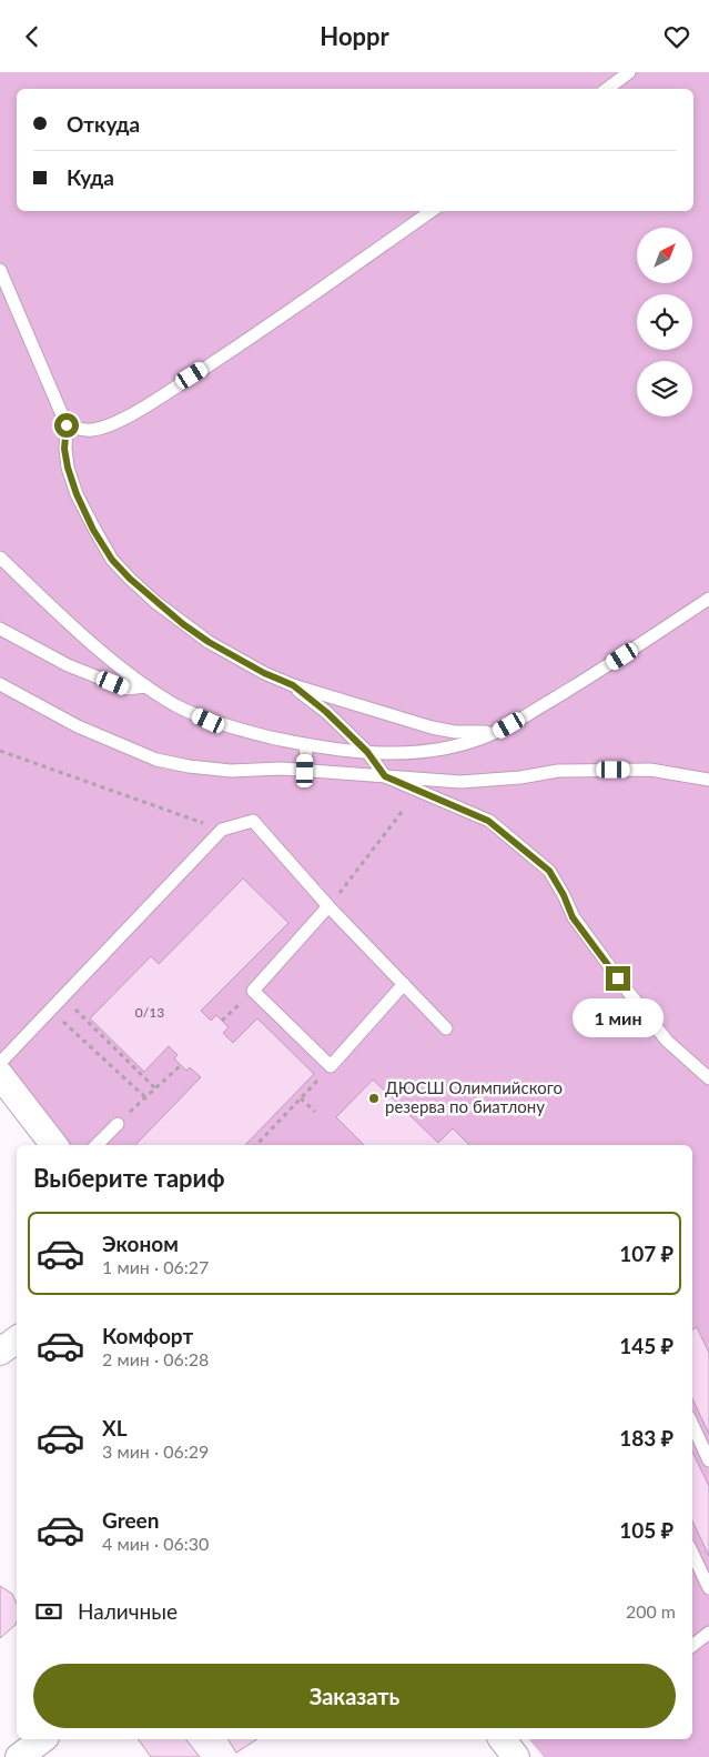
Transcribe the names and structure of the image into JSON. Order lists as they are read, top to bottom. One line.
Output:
{"places":["ДЮСШ Олимпийского резерва по биатлону"],"house_numbers":["0/13"],"north":"top right","page":{"header":"Hoppr","banner":["Откуда","Куда"],"bubble":"1 мин","heading":"Выберите тариф","list":[{"name":"Эконом","note":"1 мин · 06:27","value":"107 ₽"},{"name":"Комфорт","note":"2 мин · 06:28","value":"145 ₽"},{"name":"XL","note":"3 мин · 06:29","value":"183 ₽"},{"name":"Green","note":"4 мин · 06:30","value":"105 ₽"}],"pay":["Наличные","200 m"],"buttons":"Заказать"}}
